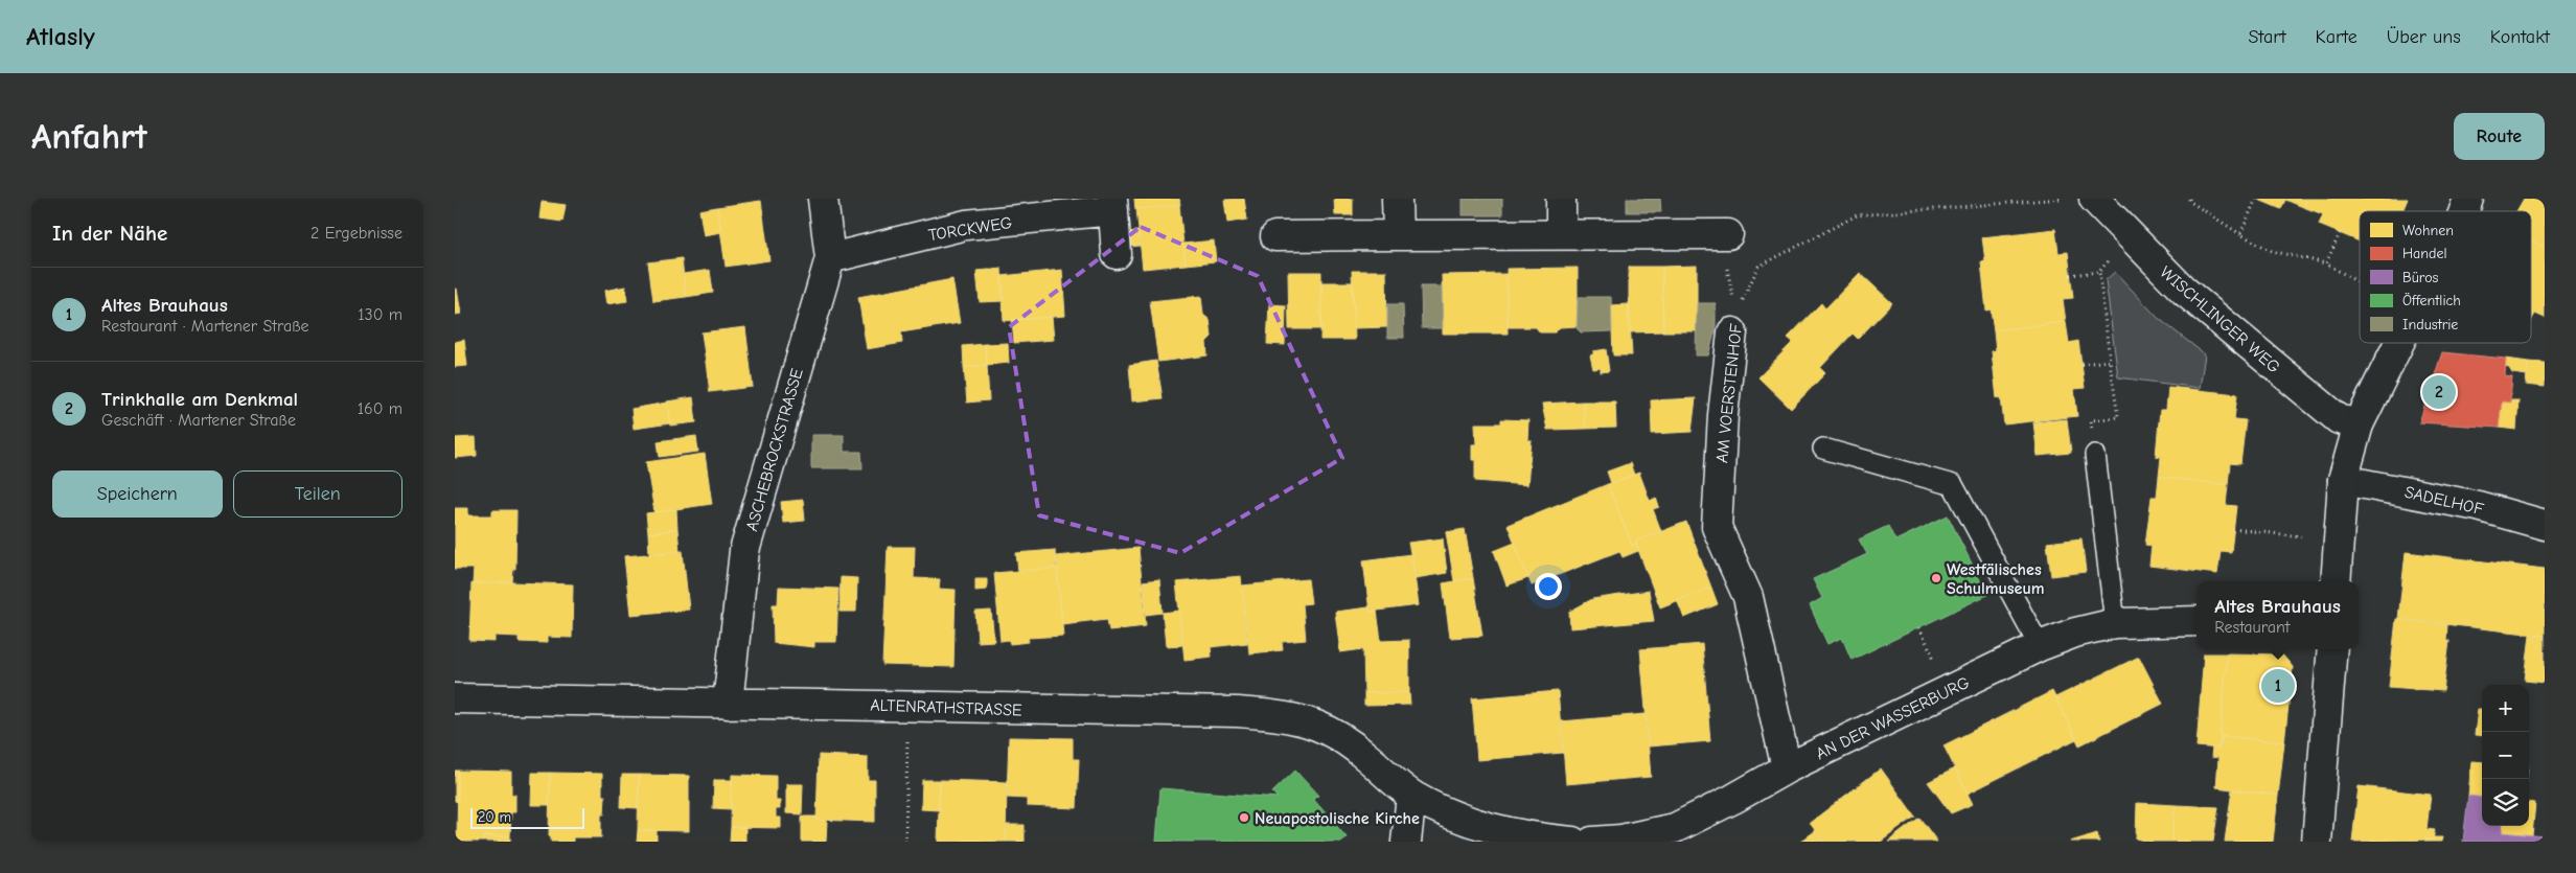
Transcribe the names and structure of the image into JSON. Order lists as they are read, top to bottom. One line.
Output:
{"streets":{"street":["TORCKWEG","WISCHLINGER WEG","AM VOERSTENHOF","ASCHEBROCKSTRASSE","SADELHOF","ALTENRATHSTRASSE","AN DER WASSERBURG"]},"crossings":[["TORCKWEG","ASCHEBROCKSTRASSE"],["AM VOERSTENHOF","AN DER WASSERBURG"],["ASCHEBROCKSTRASSE","ALTENRATHSTRASSE"]],"places":["Westfälisches Schulmuseum","Neuapostolische Kirche"],"legend":["Wohnen","Handel","Büros","Öffentlich","Industrie"],"scale_bar":"20 m","page":{"header":"Atlasly","nav":["Start","Karte","Über uns","Kontakt"],"buttons":["Route",["Speichern","Teilen"]],"title":"Anfahrt","heading":["In der Nähe","2 Ergebnisse"],"list":[{"mark":"1","name":"Altes Brauhaus","note":"Restaurant · Martener Straße","value":"130 m"},{"mark":"2","name":"Trinkhalle am Denkmal","note":"Geschäft · Martener Straße","value":"160 m"}],"pins":["2","1"],"popup":["Altes Brauhaus","Restaurant"],"map_buttons":["+","−"],"scale":"20 m"}}
